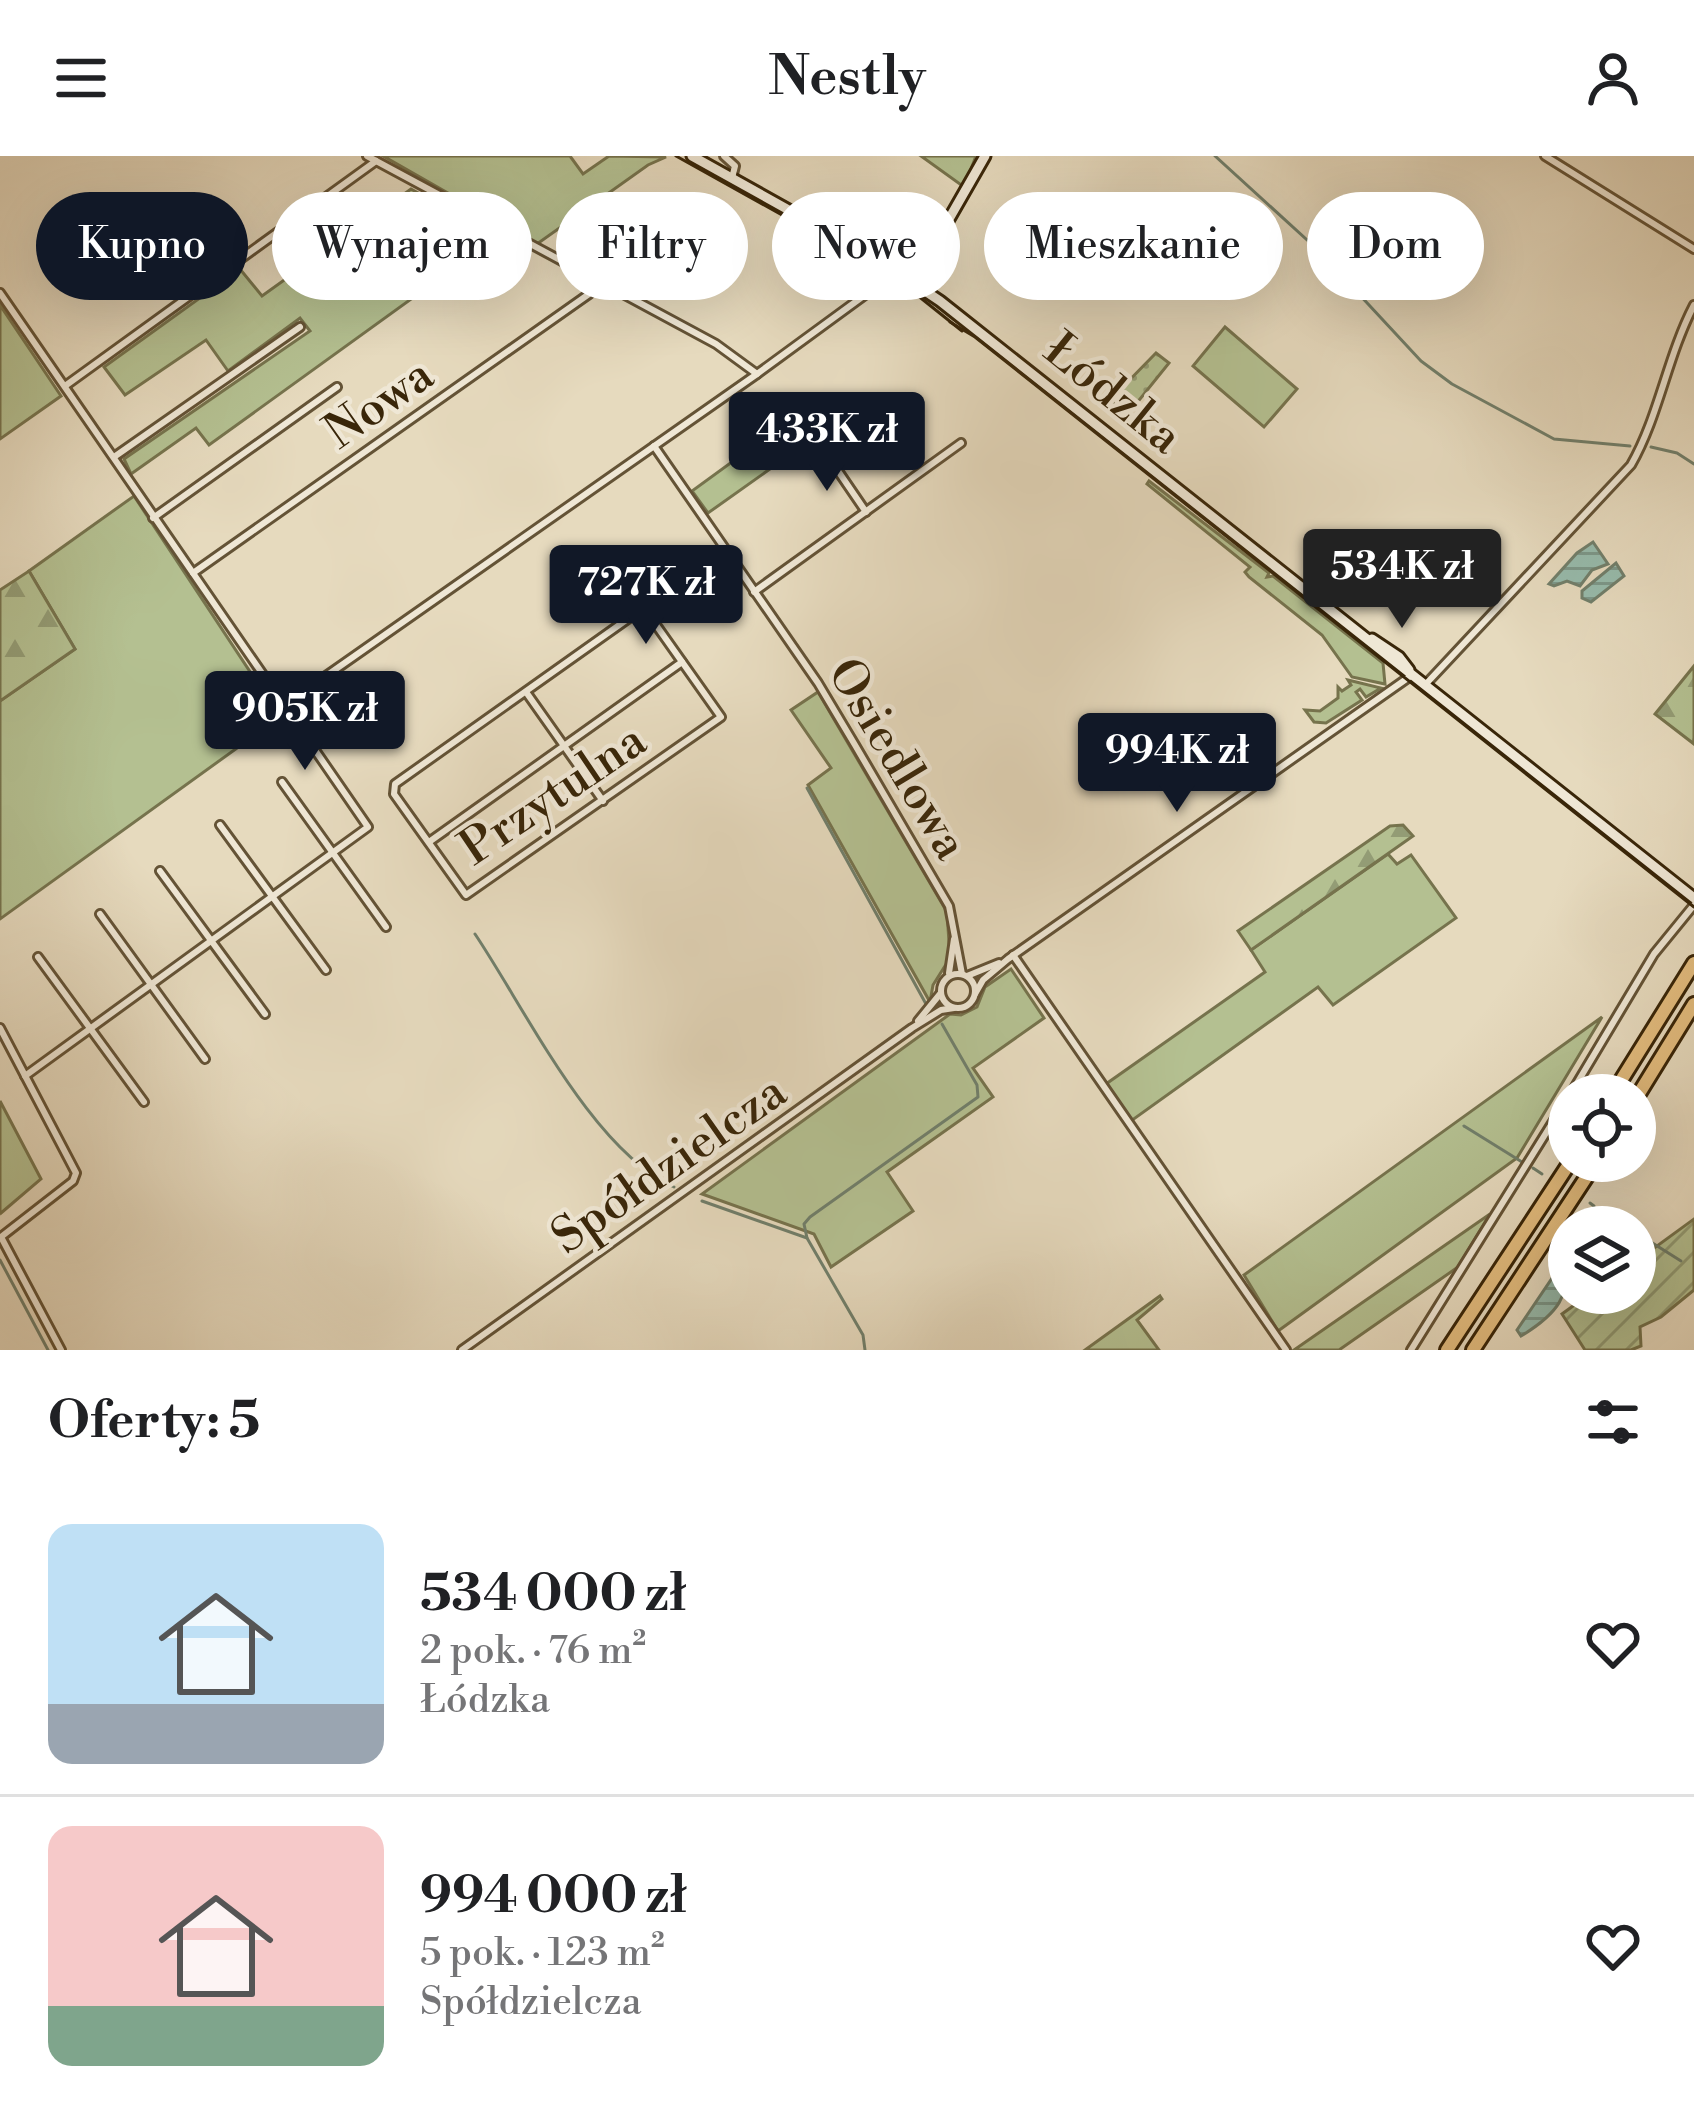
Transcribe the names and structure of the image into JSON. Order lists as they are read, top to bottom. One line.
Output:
{"streets":{"main road":["Łódzka"],"street":["Nowa","Osiedlowa","Przytulna","Spółdzielcza"]},"page":{"header":"Nestly","chip":["Kupno","Wynajem","Filtry","Nowe","Mieszkanie","Dom"],"price":["433K zł","534K zł","727K zł","905K zł","994K zł"],"heading":"Oferty: 5","list":[{"name":"534 000 zł","note":"2 pok. · 76 m² · Łódzka"},{"name":"994 000 zł","note":"5 pok. · 123 m² · Spółdzielcza"}]}}
